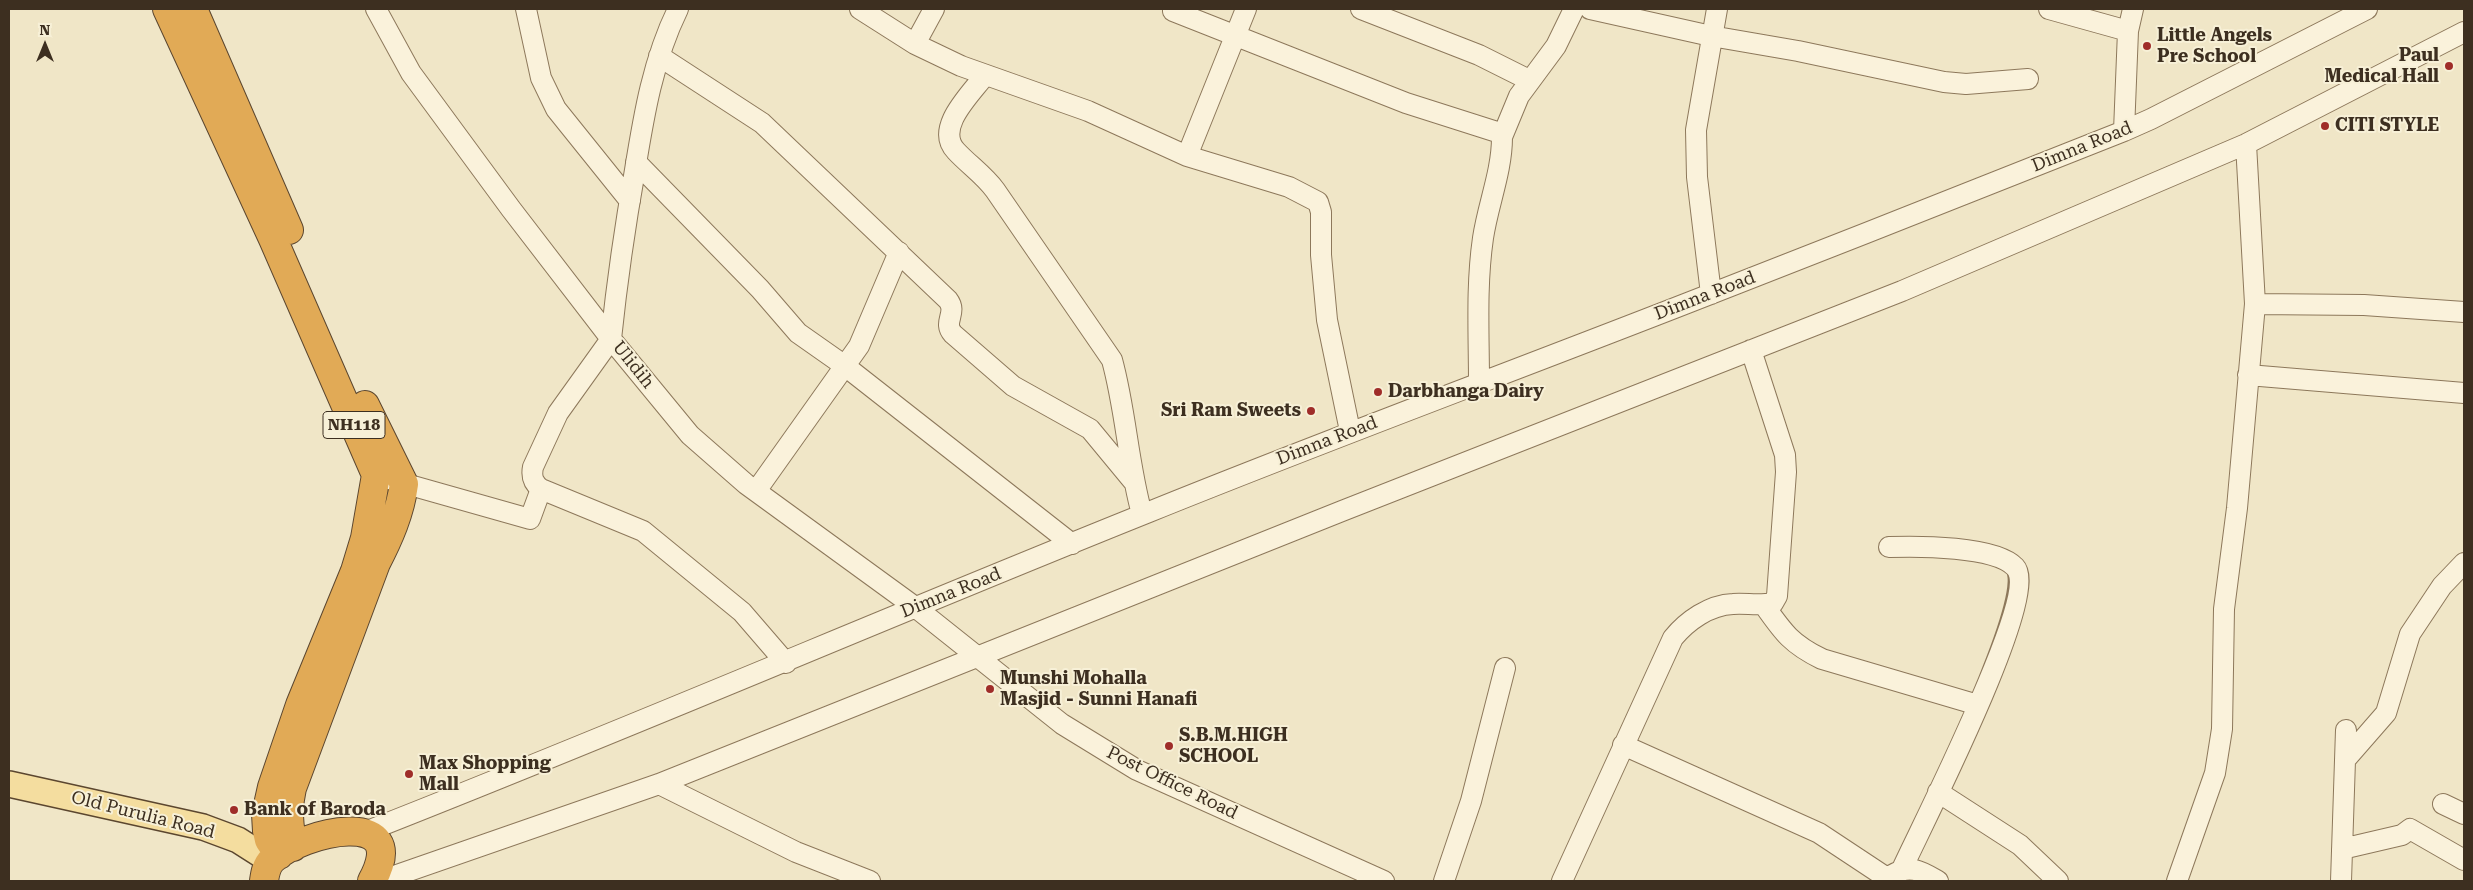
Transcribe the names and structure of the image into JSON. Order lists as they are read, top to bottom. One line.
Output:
{"streets":{"highway":["NH118"],"main road":["Old Purulia Road"],"street":["Dimna Road","Ulidih","Post Office Road"]},"crossings":[["Dimna Road","Ulidih"],["Dimna Road","Post Office Road"],["Ulidih","Post Office Road"]],"places":["Little Angels Pre School","Paul Medical Hall","CITI STYLE","Darbhanga Dairy","Sri Ram Sweets","Munshi Mohalla Masjid - Sunni Hanafi","S.B.M.HIGH SCHOOL","Max Shopping Mall","Bank of Baroda"],"north":"top"}
